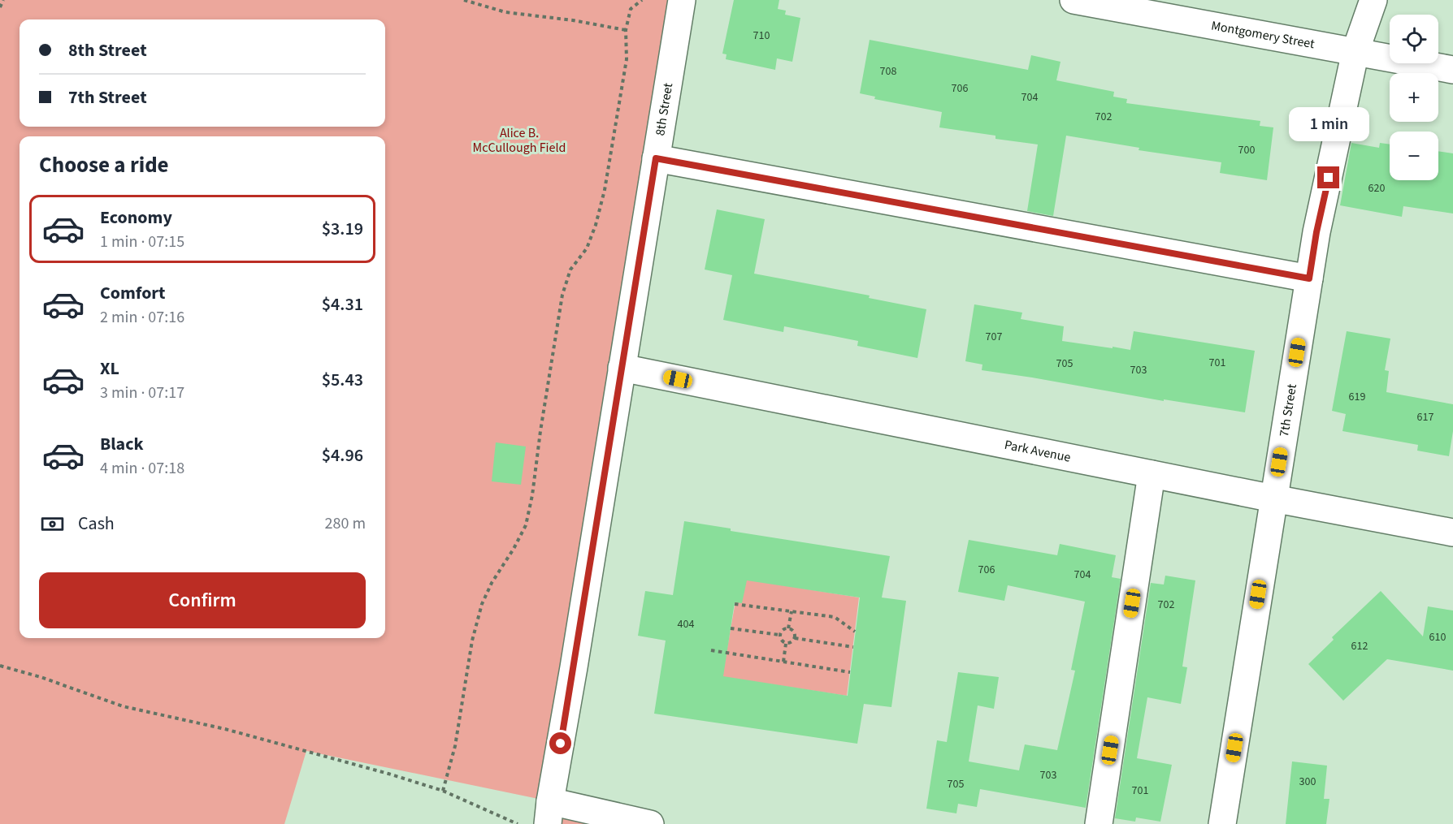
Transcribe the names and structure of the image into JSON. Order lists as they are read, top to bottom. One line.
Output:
{"streets":{"street":["Montgomery Street","8th Street","7th Street","Park Avenue"]},"crossings":[["Montgomery Street","7th Street"],["8th Street","Park Avenue"],["7th Street","Park Avenue"]],"parks":["Alice B. McCullough Field"],"house_numbers":["710","708","706","704","702","700","620","707","701","705","703","619","617","706","704","702","404","610","612","703","300","705","701"],"page":{"map_buttons":["+","−"],"banner":["8th Street","7th Street"],"bubble":"1 min","heading":"Choose a ride","list":[{"name":"Economy","note":"1 min · 07:15","value":"$3.19"},{"name":"Comfort","note":"2 min · 07:16","value":"$4.31"},{"name":"XL","note":"3 min · 07:17","value":"$5.43"},{"name":"Black","note":"4 min · 07:18","value":"$4.96"}],"pay":["Cash","280 m"],"buttons":"Confirm"}}
